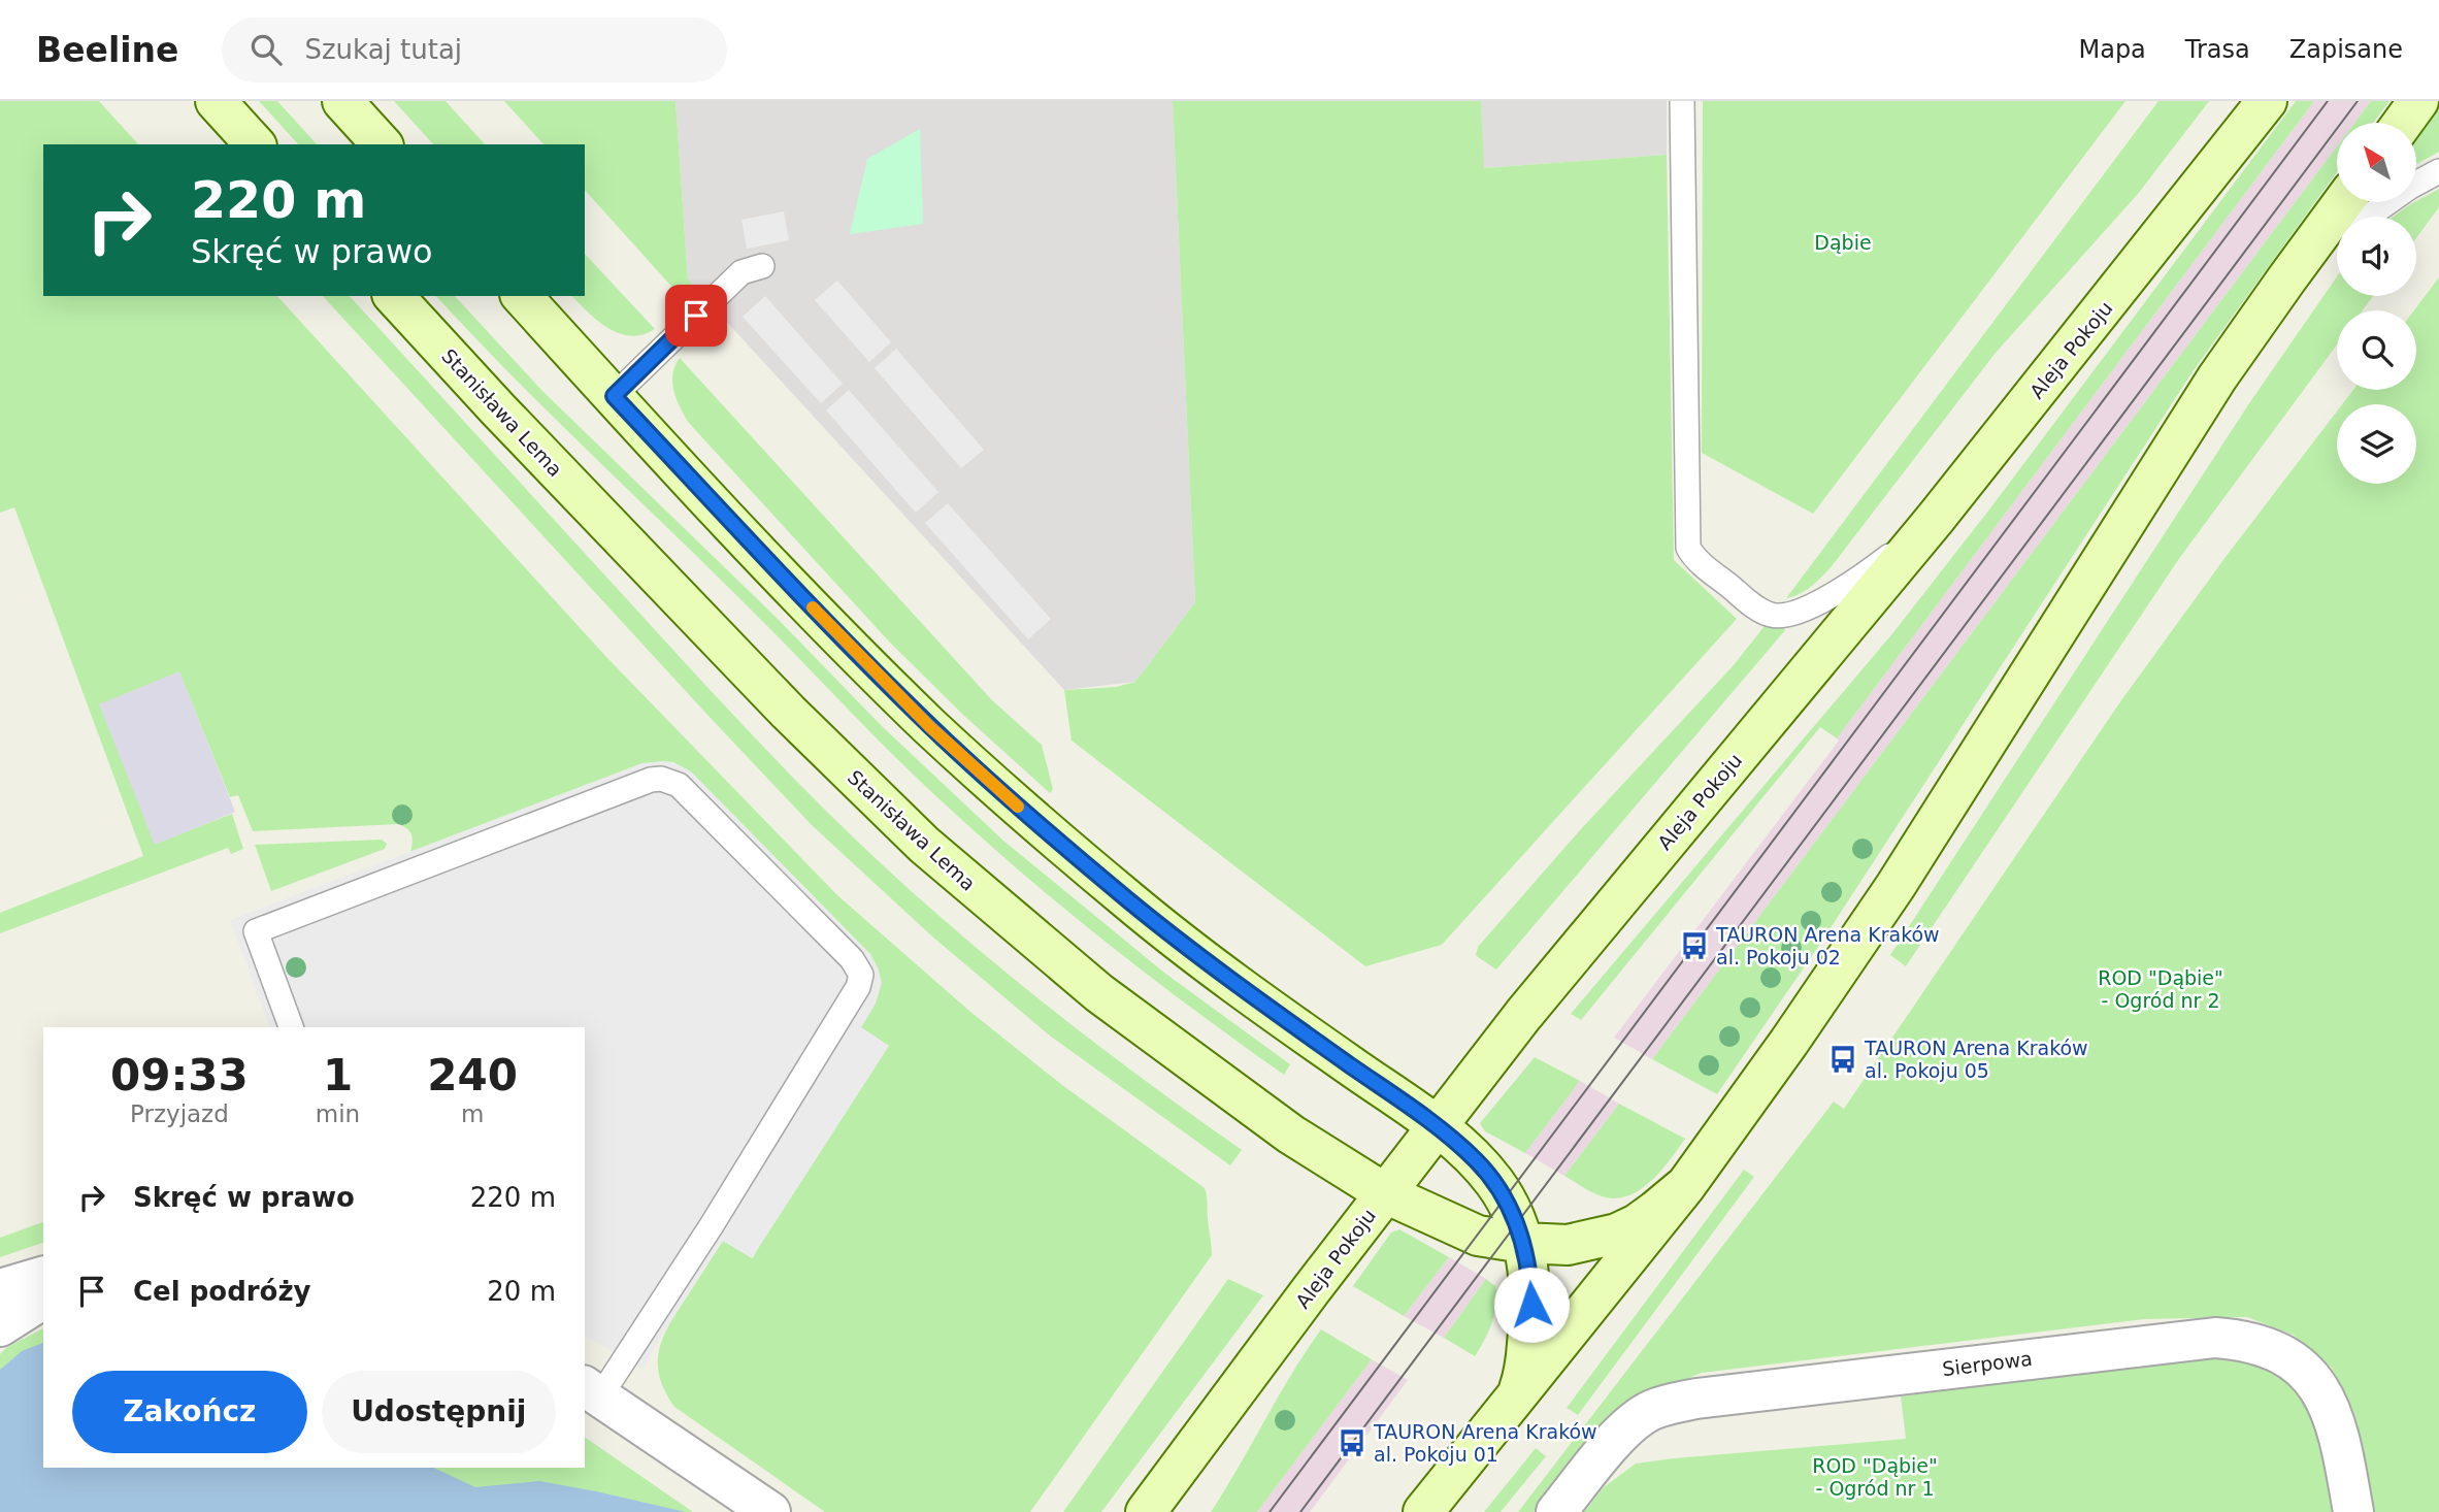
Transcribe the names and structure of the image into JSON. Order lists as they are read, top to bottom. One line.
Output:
{"streets":{"main road":["Aleja Pokoju","Stanisława Lema"],"street":["Sierpowa"]},"crossings":[["Aleja Pokoju","Stanisława Lema"]],"parks":["Dąbie","ROD \"Dąbie\" - Ogród nr 2","ROD \"Dąbie\" - Ogród nr 1"],"places":{"bus stop":["TAURON Arena Kraków al. Pokoju 02","TAURON Arena Kraków al. Pokoju 05","TAURON Arena Kraków al. Pokoju 01"]},"north":"top left","page":{"header":"Beeline","search":"Szukaj tutaj","nav":["Mapa","Trasa","Zapisane"],"turn":["220 m","Skręć w prawo"],"eta":["09:33","Przyjazd","1","min","240","m"],"list":[{"name":"Skręć w prawo","value":"220 m"},{"name":"Cel podróży","value":"20 m"}],"buttons":["Zakończ","Udostępnij"]}}
